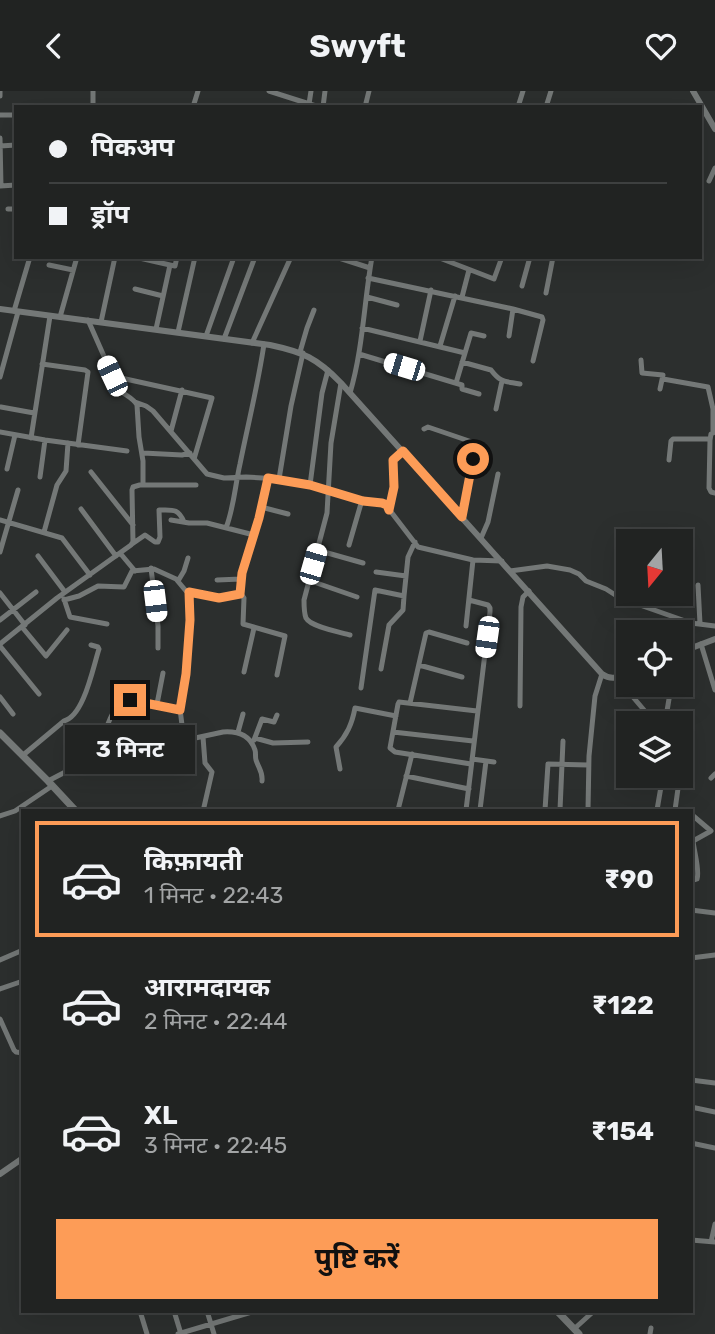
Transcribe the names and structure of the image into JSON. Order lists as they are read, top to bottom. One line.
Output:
{"north":"bottom","page":{"header":"Swyft","banner":["पिकअप","ड्रॉप"],"bubble":"3 मिनट","list":[{"name":"किफ़ायती","note":"1 मिनट · 22:43","value":"₹90"},{"name":"आरामदायक","note":"2 मिनट · 22:44","value":"₹122"},{"name":"XL","note":"3 मिनट · 22:45","value":"₹154"}],"buttons":"पुष्टि करें"}}
